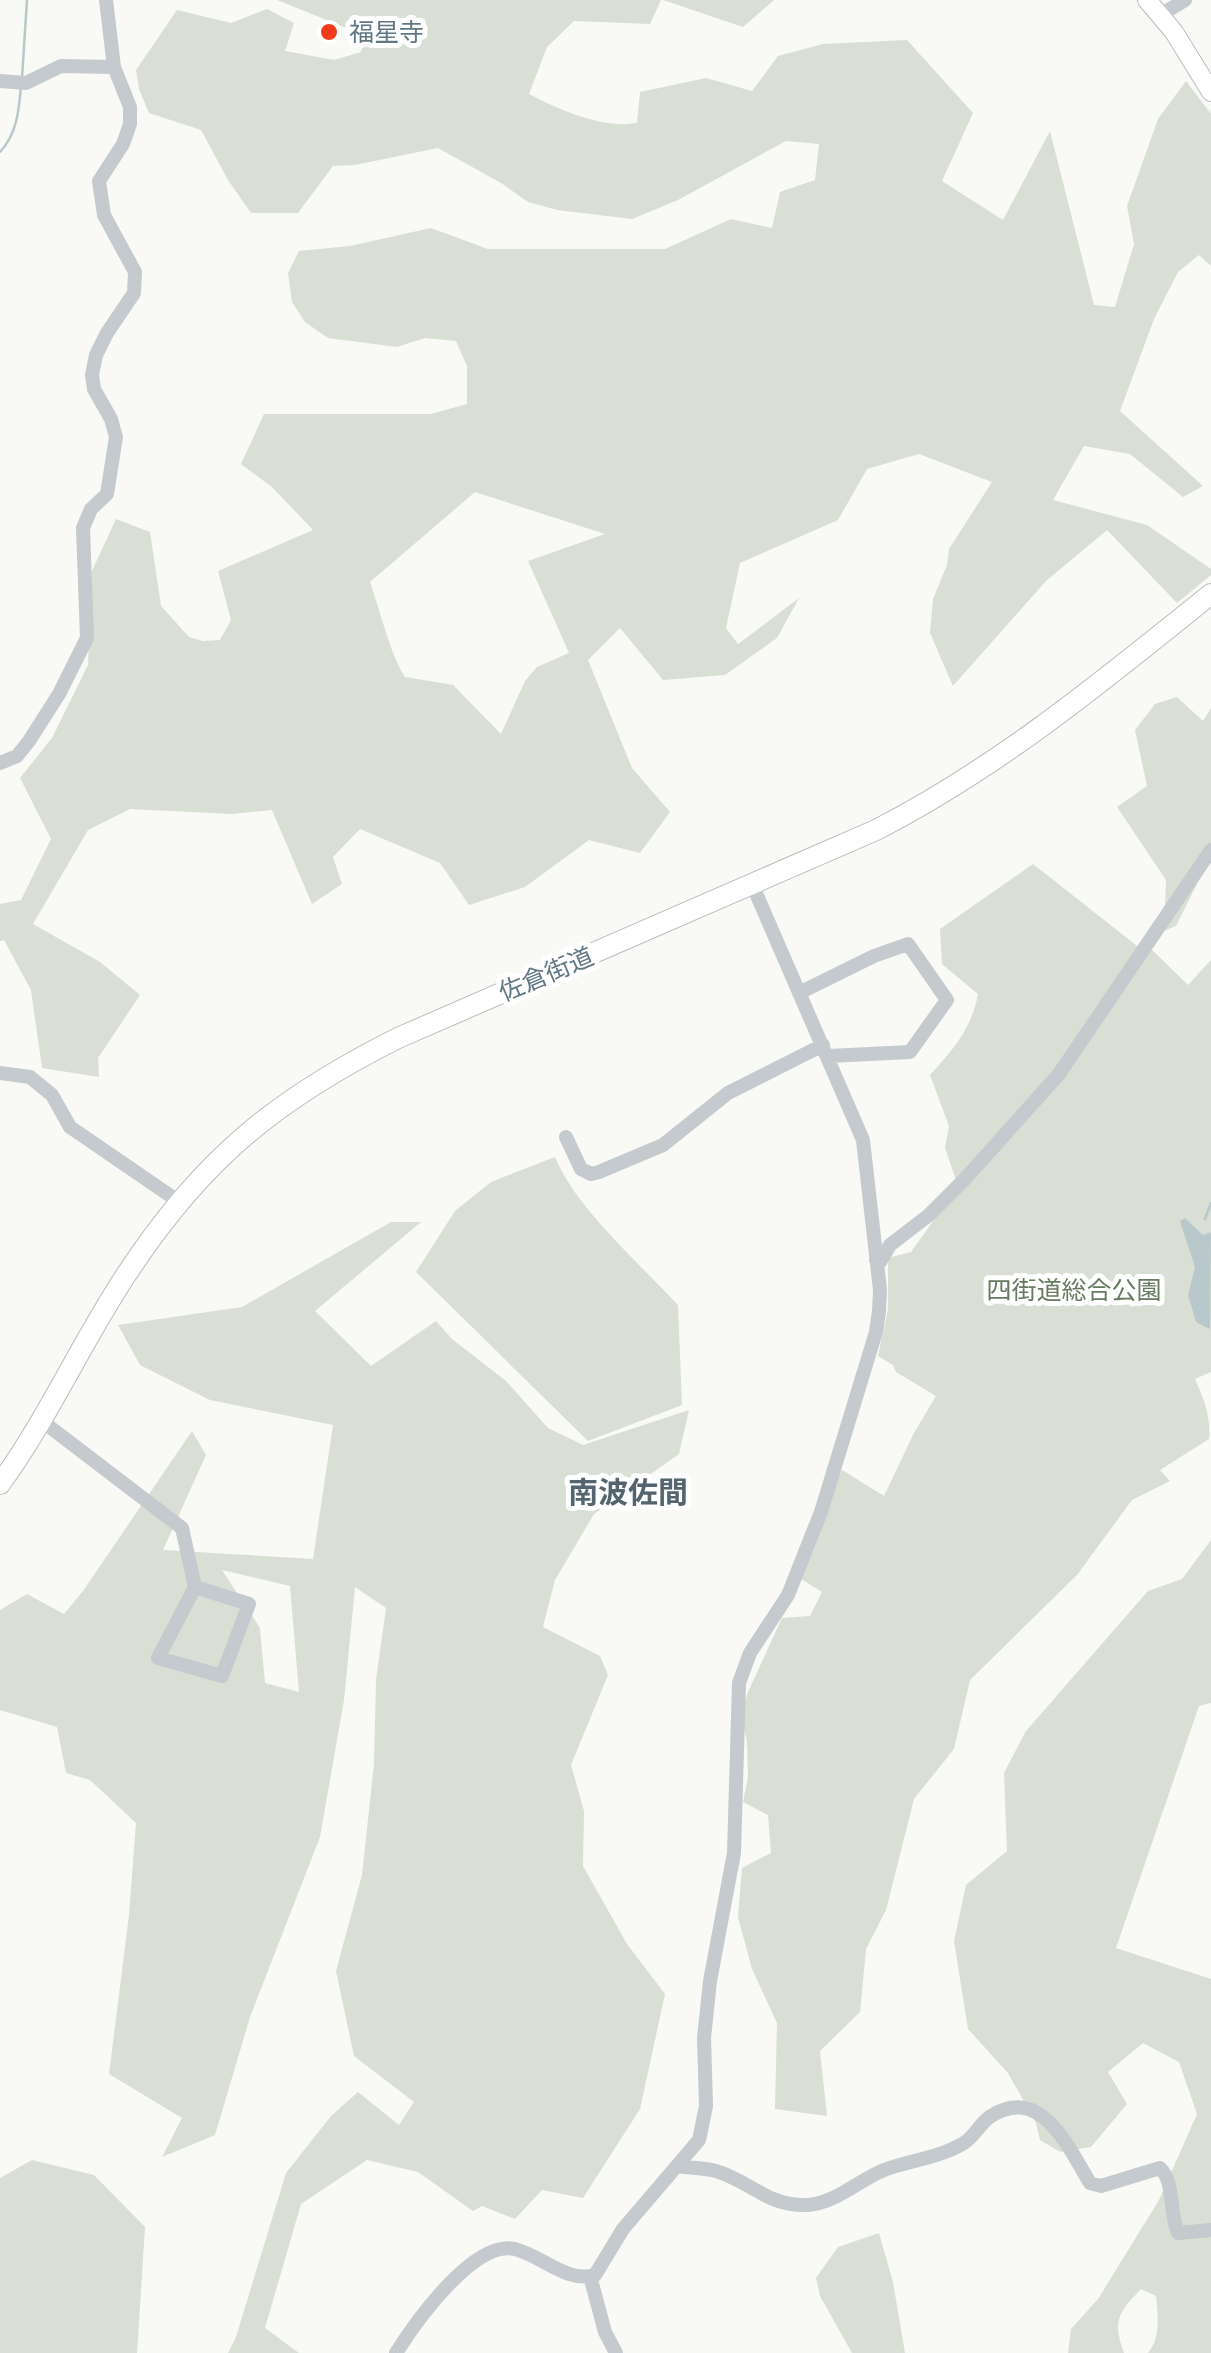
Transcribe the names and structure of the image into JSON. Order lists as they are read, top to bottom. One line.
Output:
{"streets":{"highway":["佐倉街道"]},"districts":["南波佐間"],"parks":["四街道総合公園"],"places":["福星寺"]}
